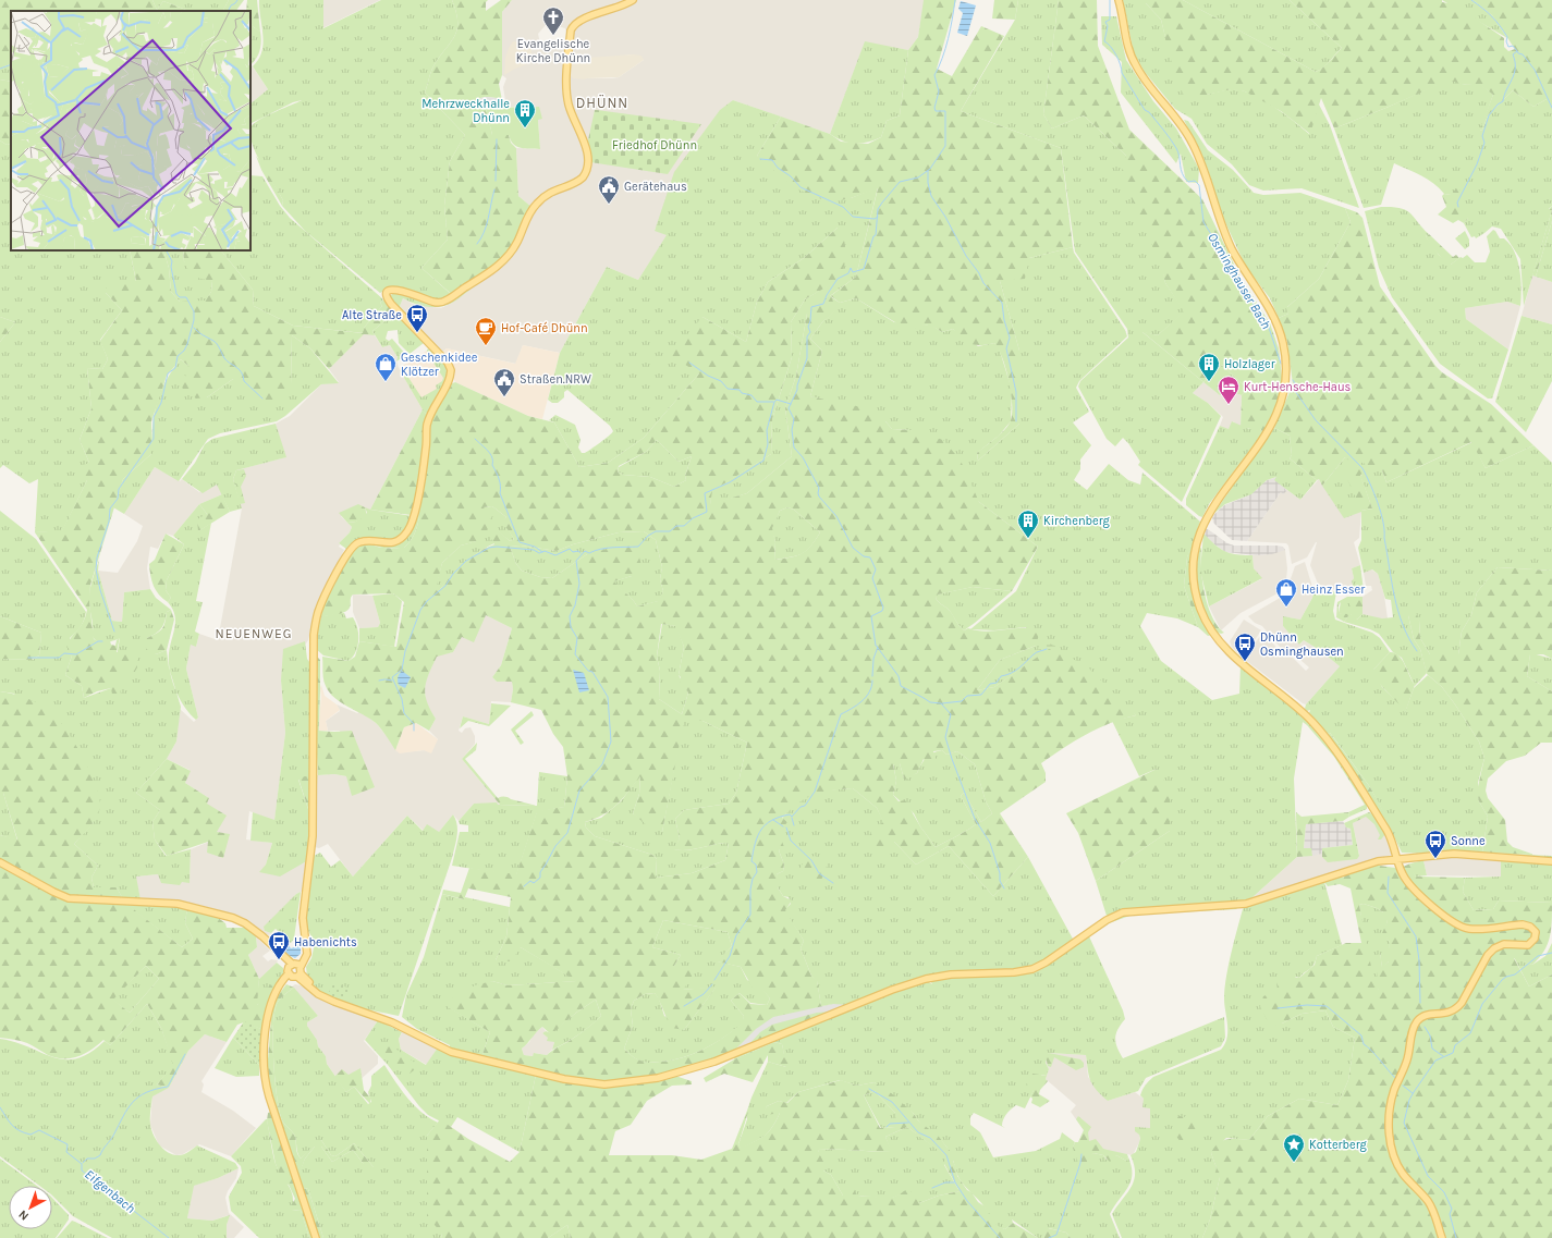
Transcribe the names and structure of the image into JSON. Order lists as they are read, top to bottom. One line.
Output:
{"districts":["DHÜNN","NEUENWEG"],"water":["Osminghauser Bach","Eifgenbach"],"parks":["Friedhof Dhünn"],"places":{"church":["Evangelische Kirche Dhünn"],"building":["Mehrzweckhalle Dhünn","Holzlager","Kirchenberg"],"public building":["Gerätehaus","Straßen.NRW"],"bus stop":["Alte Straße","Dhünn Osminghausen","Sonne","Habenichts"],"cafe":["Hof-Café Dhünn"],"shop":["Geschenkidee Klötzer","Heinz Esser"],"hotel":["Kurt-Hensche-Haus"],"place":["Kotterberg"]},"north":"bottom left"}
